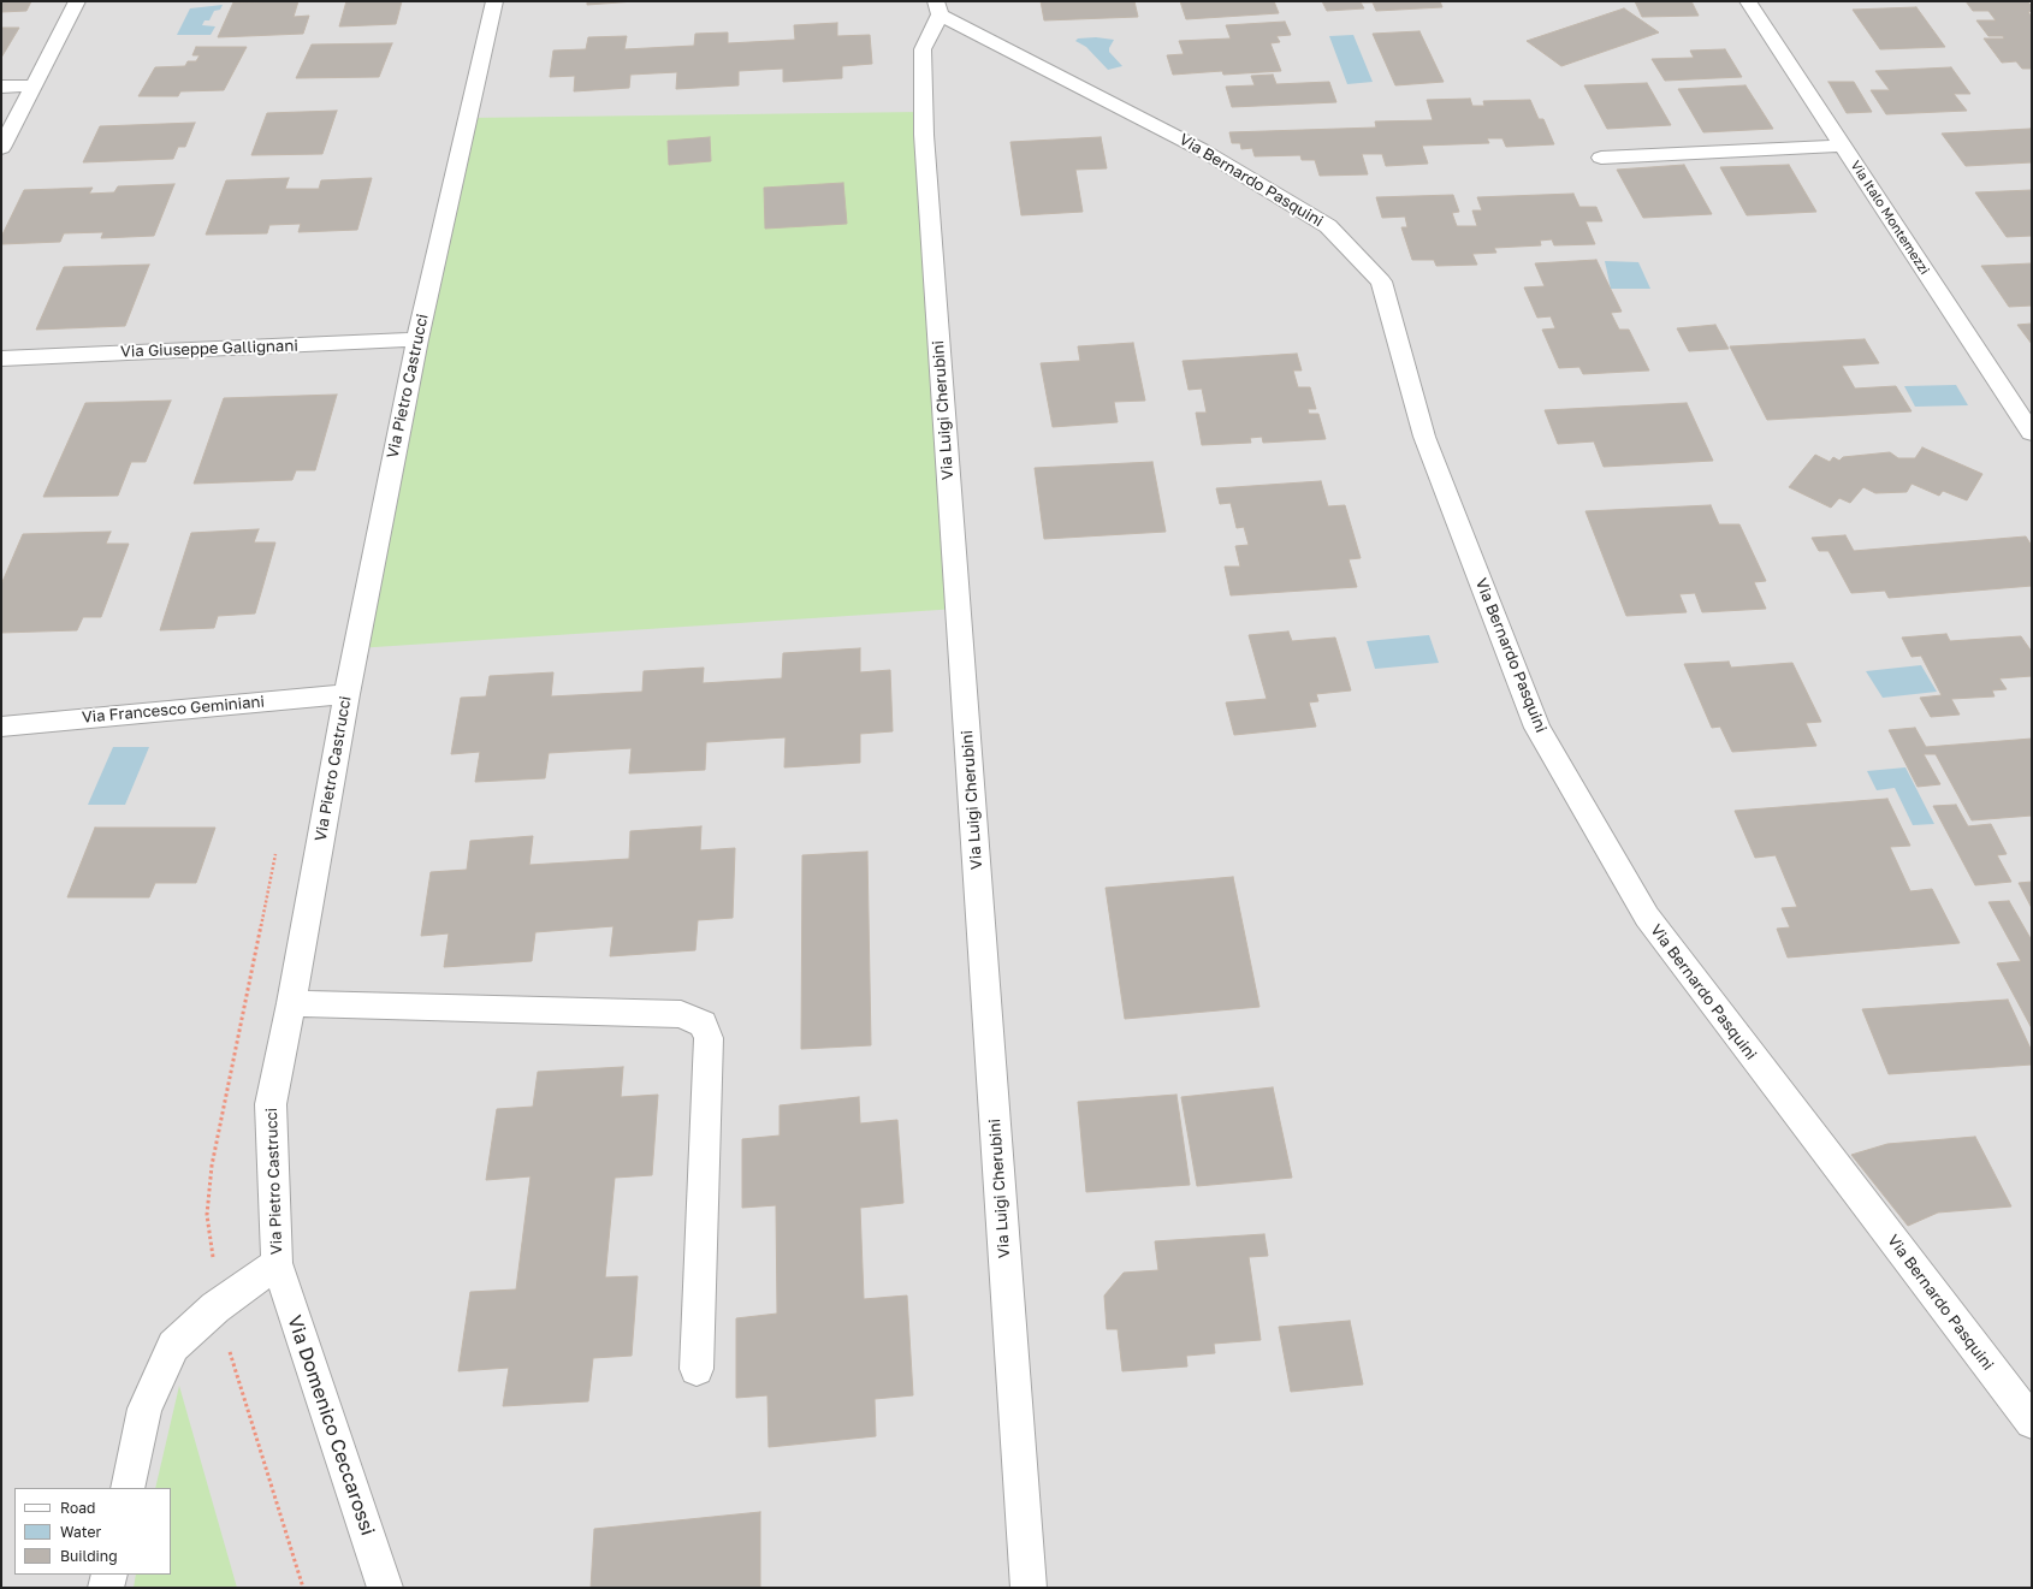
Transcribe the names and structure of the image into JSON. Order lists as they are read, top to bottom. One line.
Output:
{"streets":{"street":["Via Bernardo Pasquini","Via Italo Montemezzi","Via Giuseppe Gallignani","Via Pietro Castrucci","Via Luigi Cherubini","Via Francesco Geminiani","Via Domenico Ceccarossi"]},"crossings":[["Via Bernardo Pasquini","Via Luigi Cherubini"],["Via Giuseppe Gallignani","Via Pietro Castrucci"],["Via Pietro Castrucci","Via Francesco Geminiani"],["Via Pietro Castrucci","Via Domenico Ceccarossi"]],"legend":["Road","Water","Building"]}
